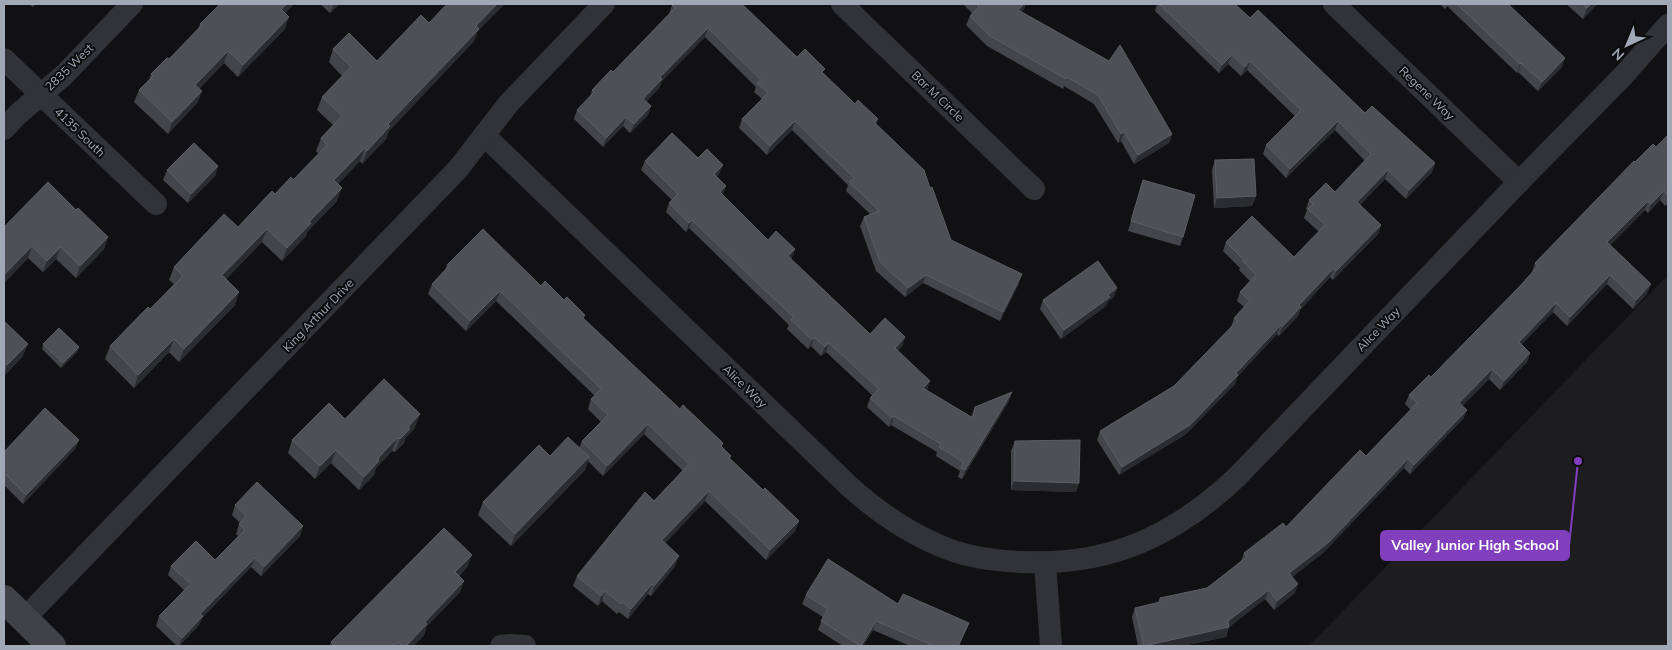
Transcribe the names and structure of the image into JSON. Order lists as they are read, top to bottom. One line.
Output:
{"streets":{"street":["2835 West","Regene Way","Bar M Circle","4135 South","King Arthur Drive","Alice Way"]},"crossings":[["2835 West","4135 South"],["Regene Way","Alice Way"],["King Arthur Drive","Alice Way"]],"places":["Valley Junior High School"],"north":"bottom left"}
